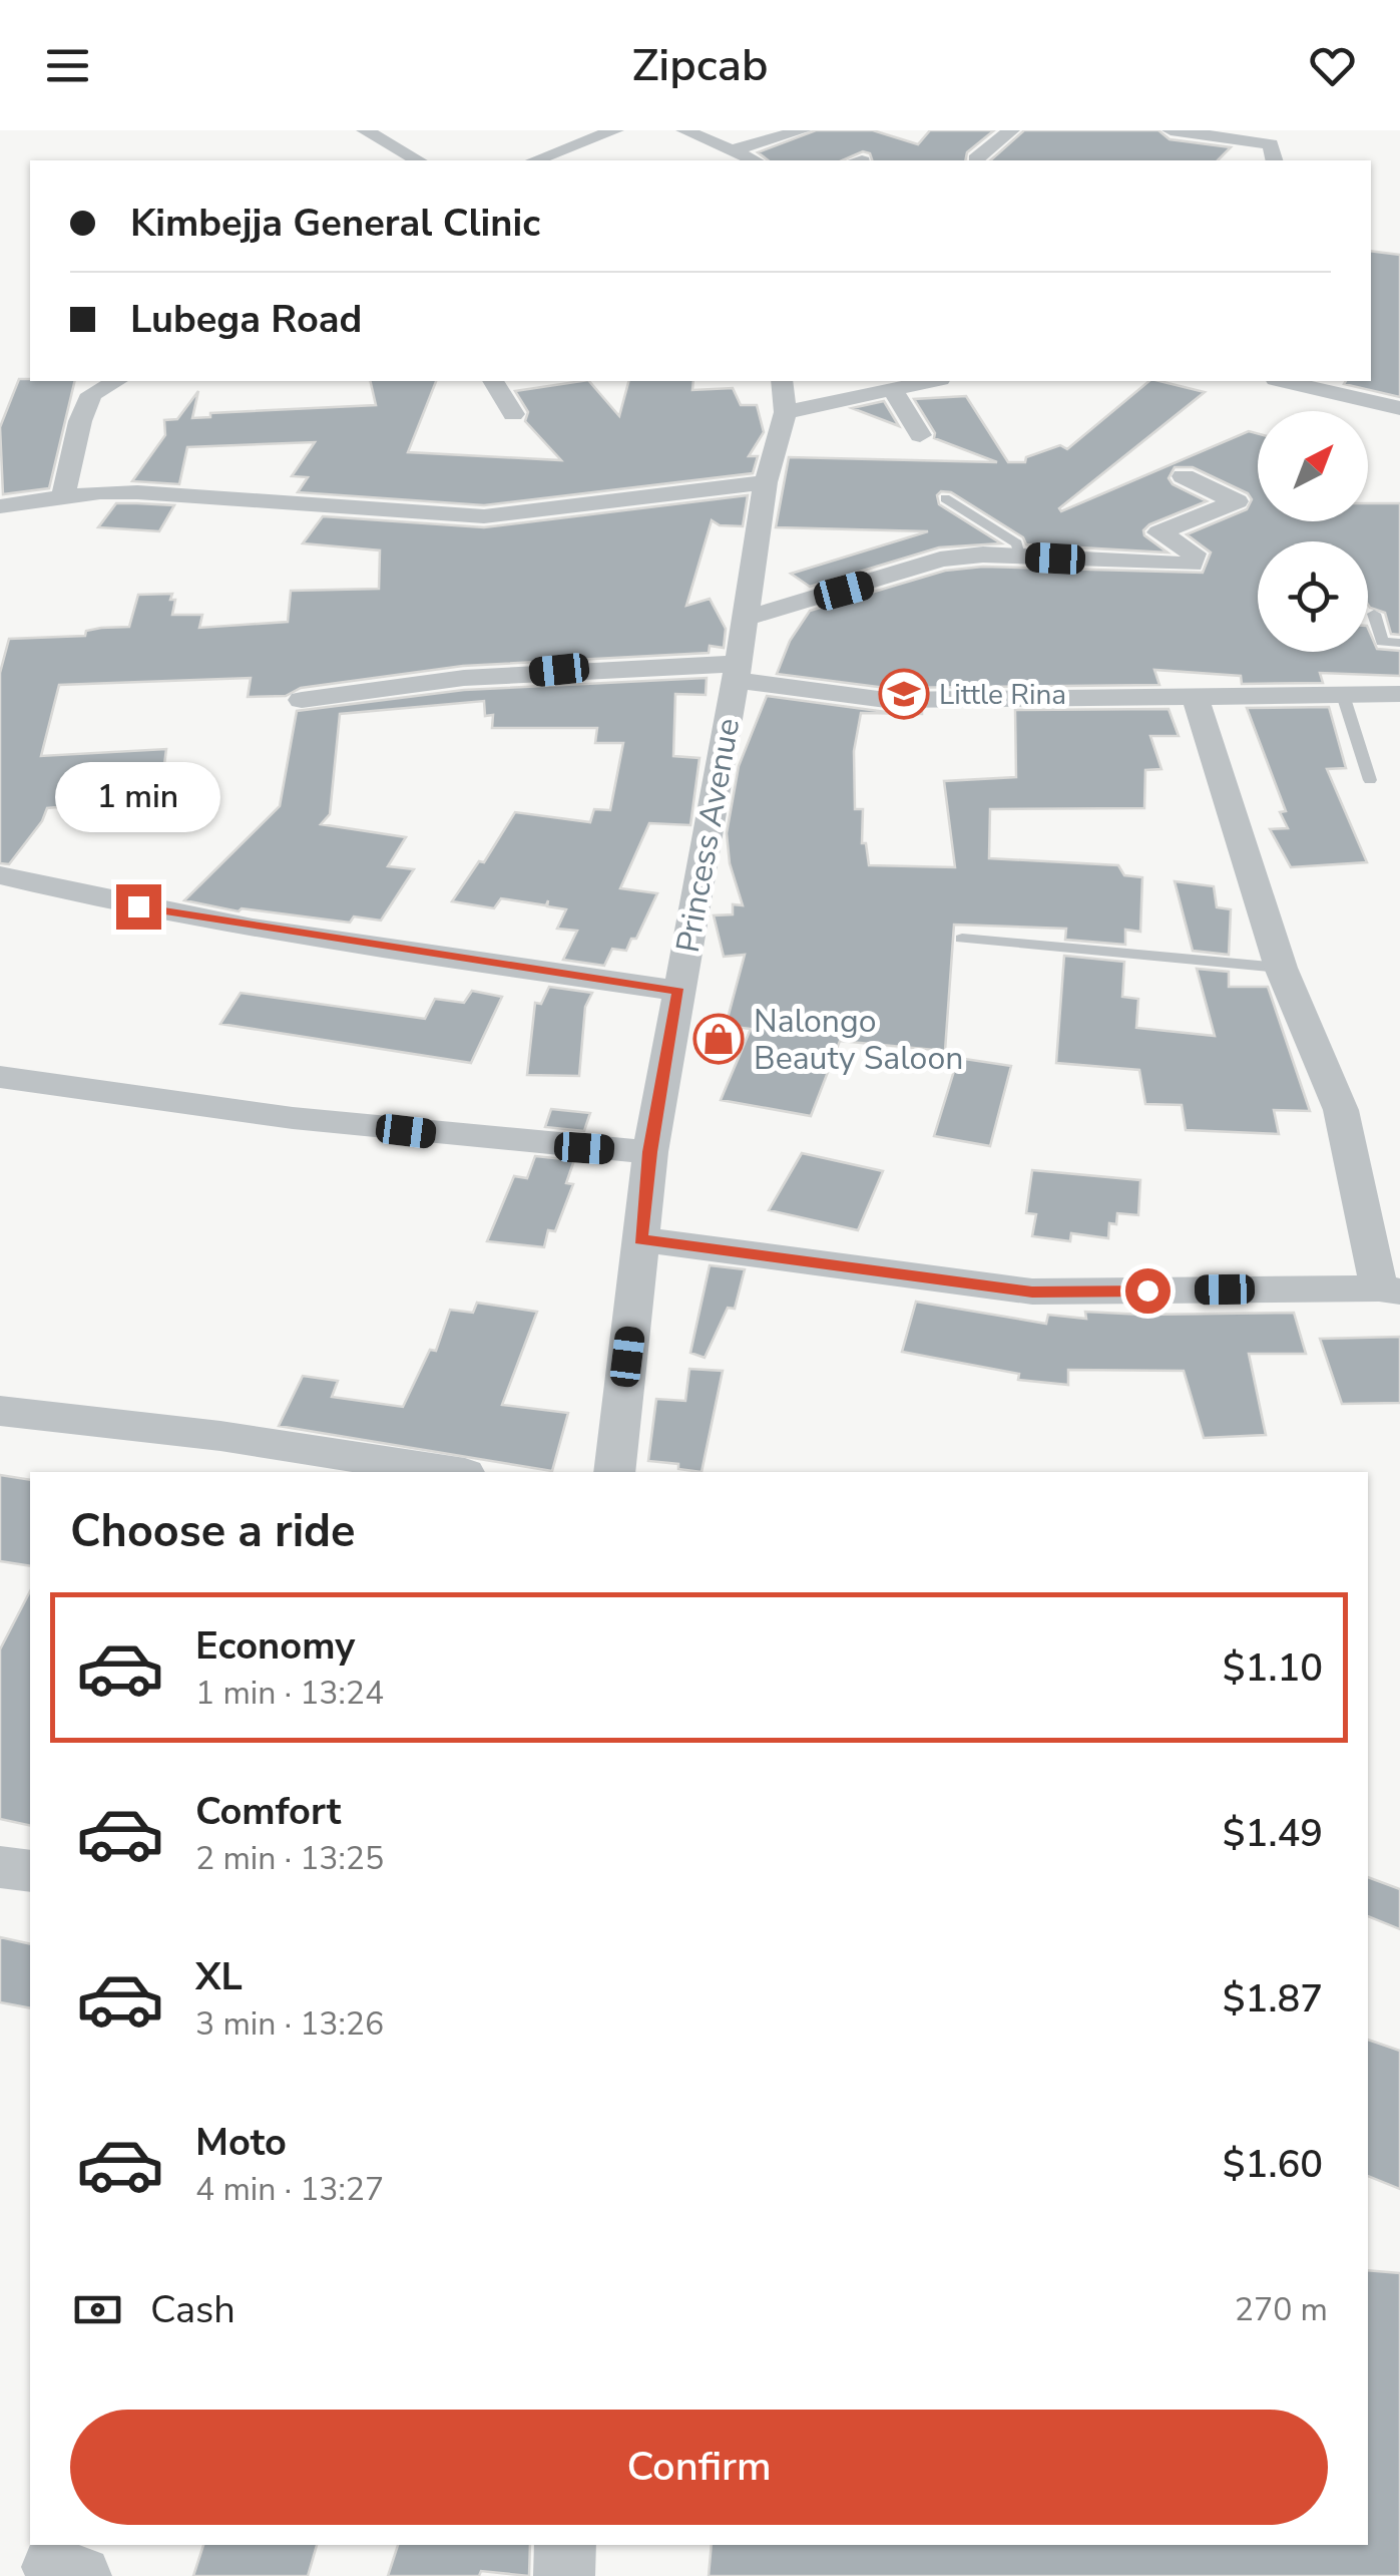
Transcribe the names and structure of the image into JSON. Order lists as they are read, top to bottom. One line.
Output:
{"streets":{"street":["Princess Avenue"]},"places":{"school or university":["Little Rina"],"shop":["Nalongo Beauty Saloon"]},"north":"top right","page":{"header":"Zipcab","banner":["Kimbejja General Clinic","Lubega Road"],"bubble":"1 min","heading":"Choose a ride","list":[{"name":"Economy","note":"1 min · 13:24","value":"$1.10"},{"name":"Comfort","note":"2 min · 13:25","value":"$1.49"},{"name":"XL","note":"3 min · 13:26","value":"$1.87"},{"name":"Moto","note":"4 min · 13:27","value":"$1.60"}],"pay":["Cash","270 m"],"buttons":"Confirm"}}
